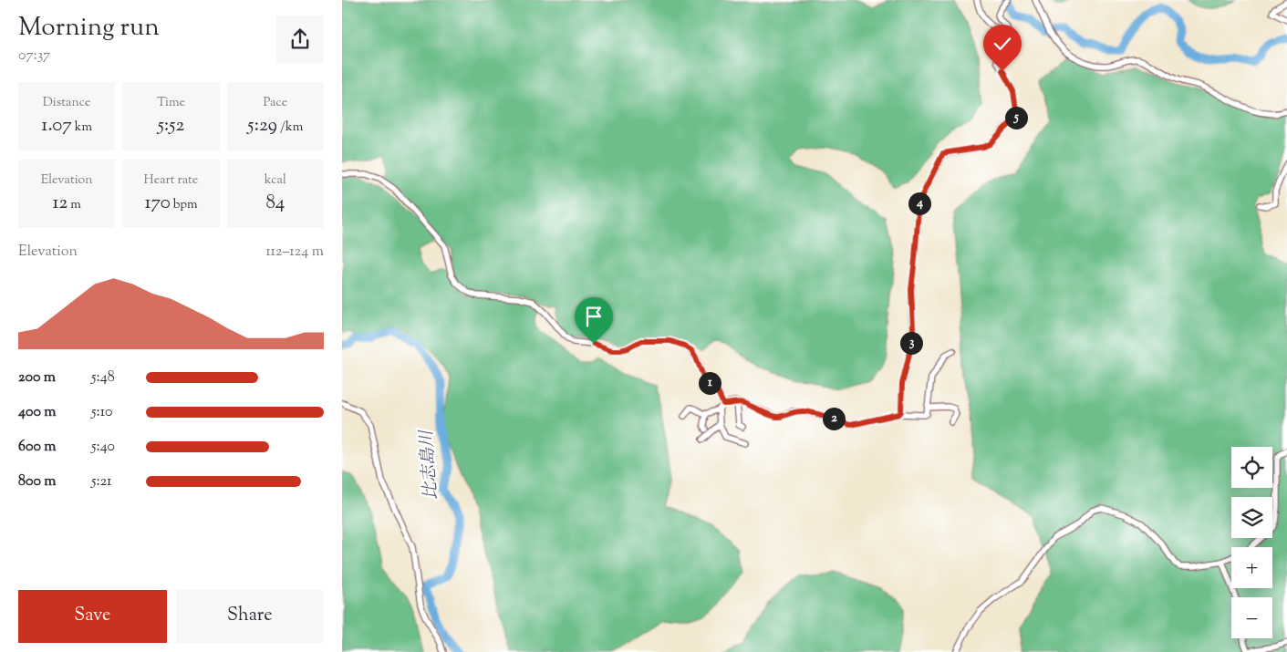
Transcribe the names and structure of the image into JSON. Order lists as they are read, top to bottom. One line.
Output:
{"water":["比志島川"],"page":{"heading":["Morning run","07:37"],"stats":[["Distance","1.07 km"],["Time","5:52"],["Pace","5:29 /km"],["Elevation","12 m"],["Heart rate","170 bpm"],["kcal","84"]],"pins":["5","4","3","1","2"],"chart":["Elevation","112–124 m"],"list":[{"name":"200 m","note":"5:48"},{"name":"400 m","note":"5:10"},{"name":"600 m","note":"5:40"},{"name":"800 m","note":"5:21"}],"map_buttons":["+","−"],"buttons":["Save","Share"]}}
